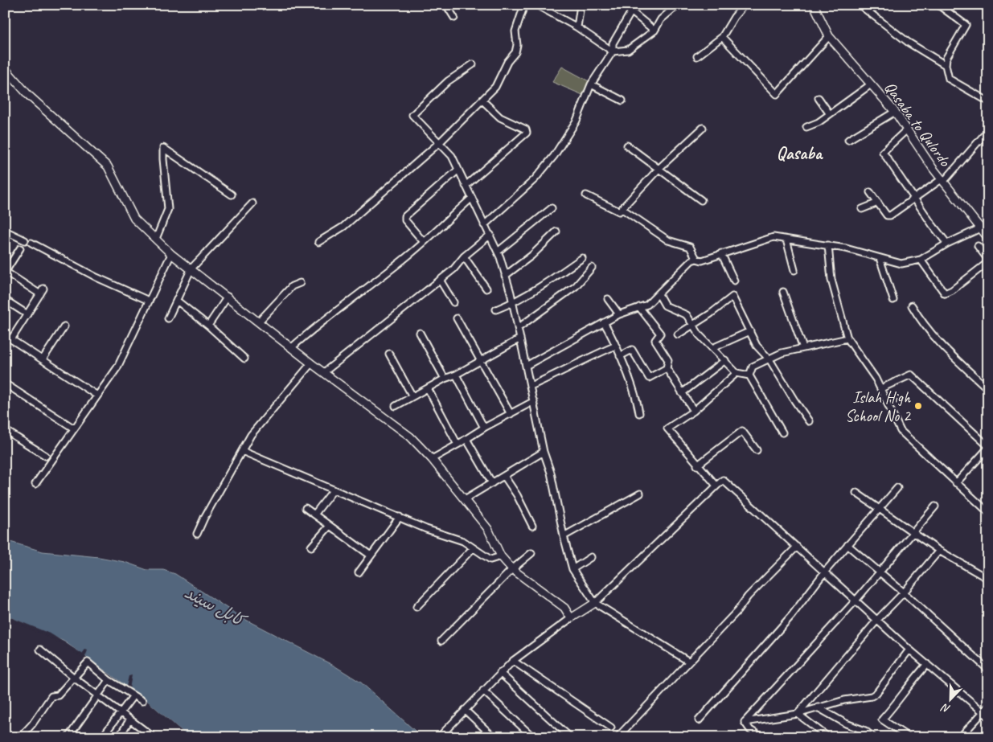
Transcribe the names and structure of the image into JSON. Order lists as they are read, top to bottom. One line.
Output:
{"streets":{"street":["Qasaba to Qulordo"]},"districts":["Qasaba"],"water":["کابل سيند"],"places":["Islah High School No 2"],"north":"bottom left"}
